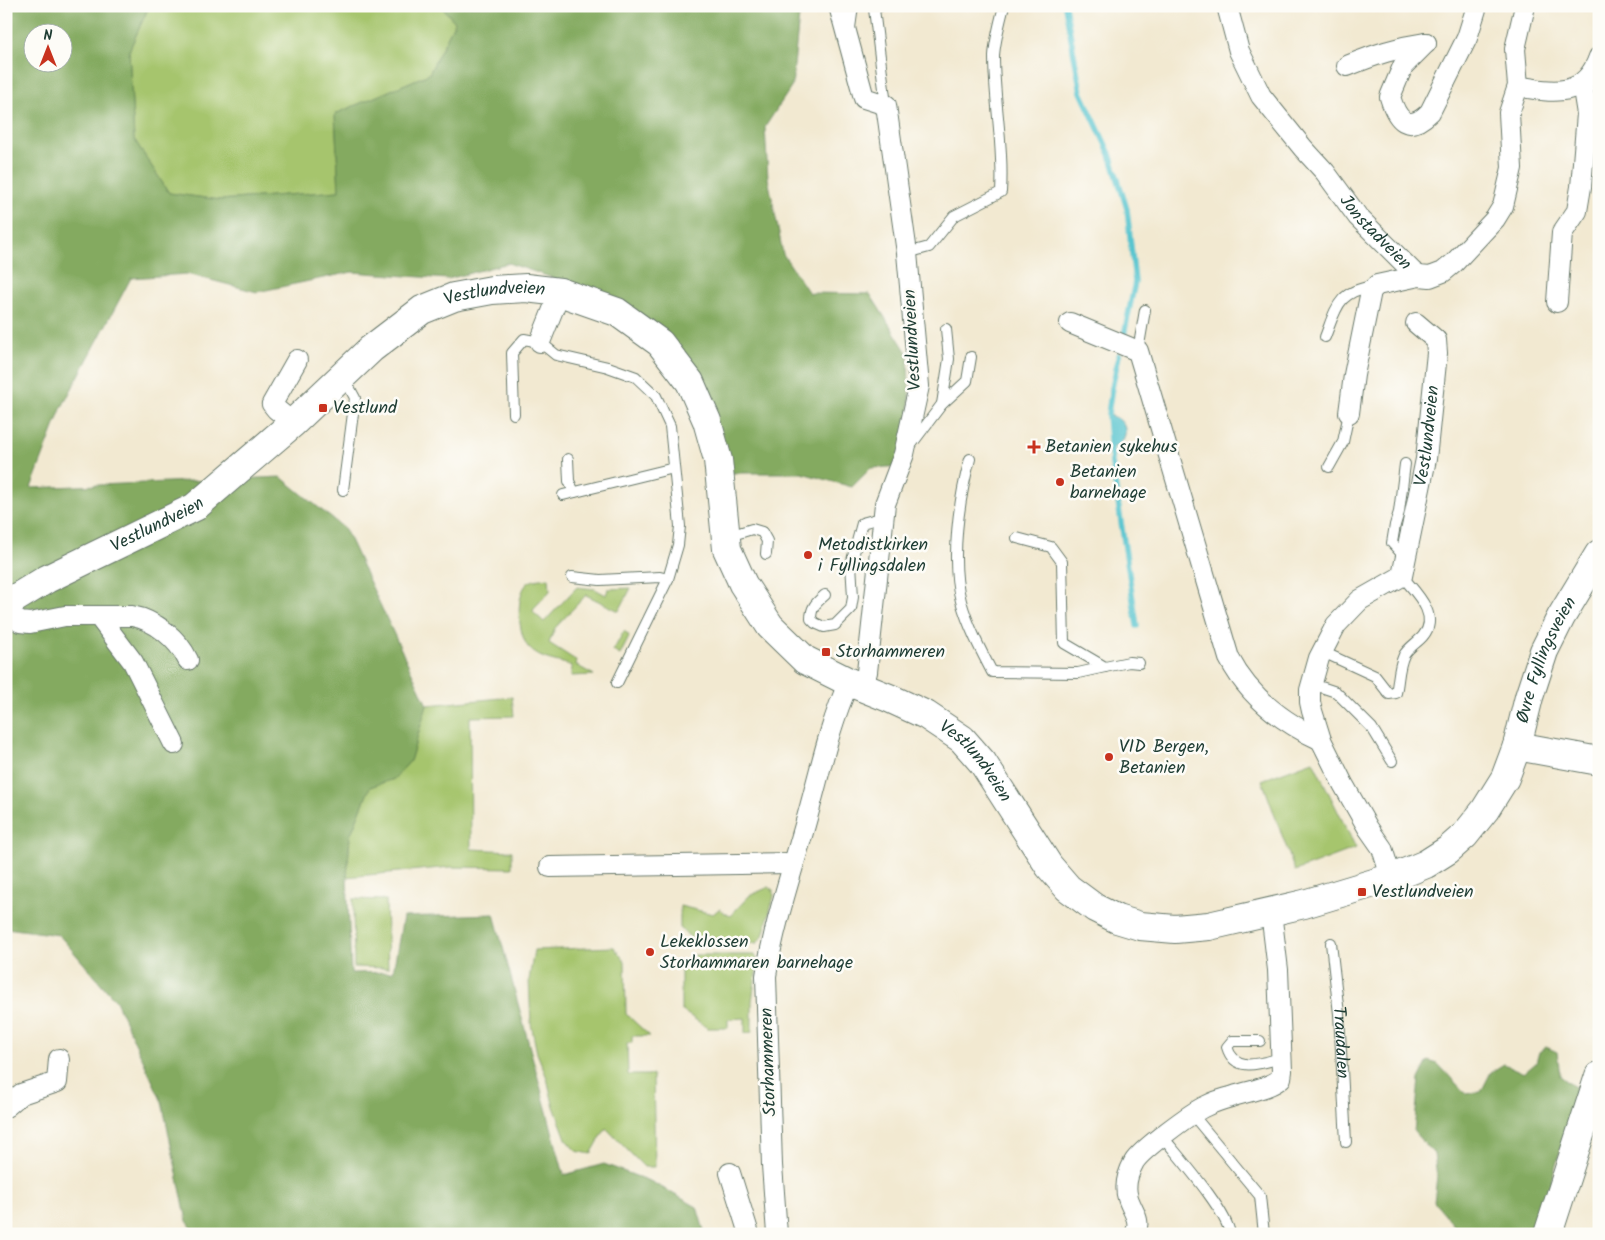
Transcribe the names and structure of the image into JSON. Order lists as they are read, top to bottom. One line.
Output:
{"streets":{"main road":["Vestlundveien","Øvre Fyllingsveien"],"street":["Jonstadveien","Storhammeren"],"lane":["Traudalen"]},"crossings":[["Vestlundveien","Øvre Fyllingsveien"],["Vestlundveien","Storhammeren"]],"places":{"transit":["Vestlund","Storhammeren","Vestlundveien"],"health":["Betanien sykehus"],"other":["Betanien barnehage","Metodistkirken i Fyllingsdalen","VID Bergen, Betanien","Lekeklossen Storhammaren barnehage"]},"north":"top"}
